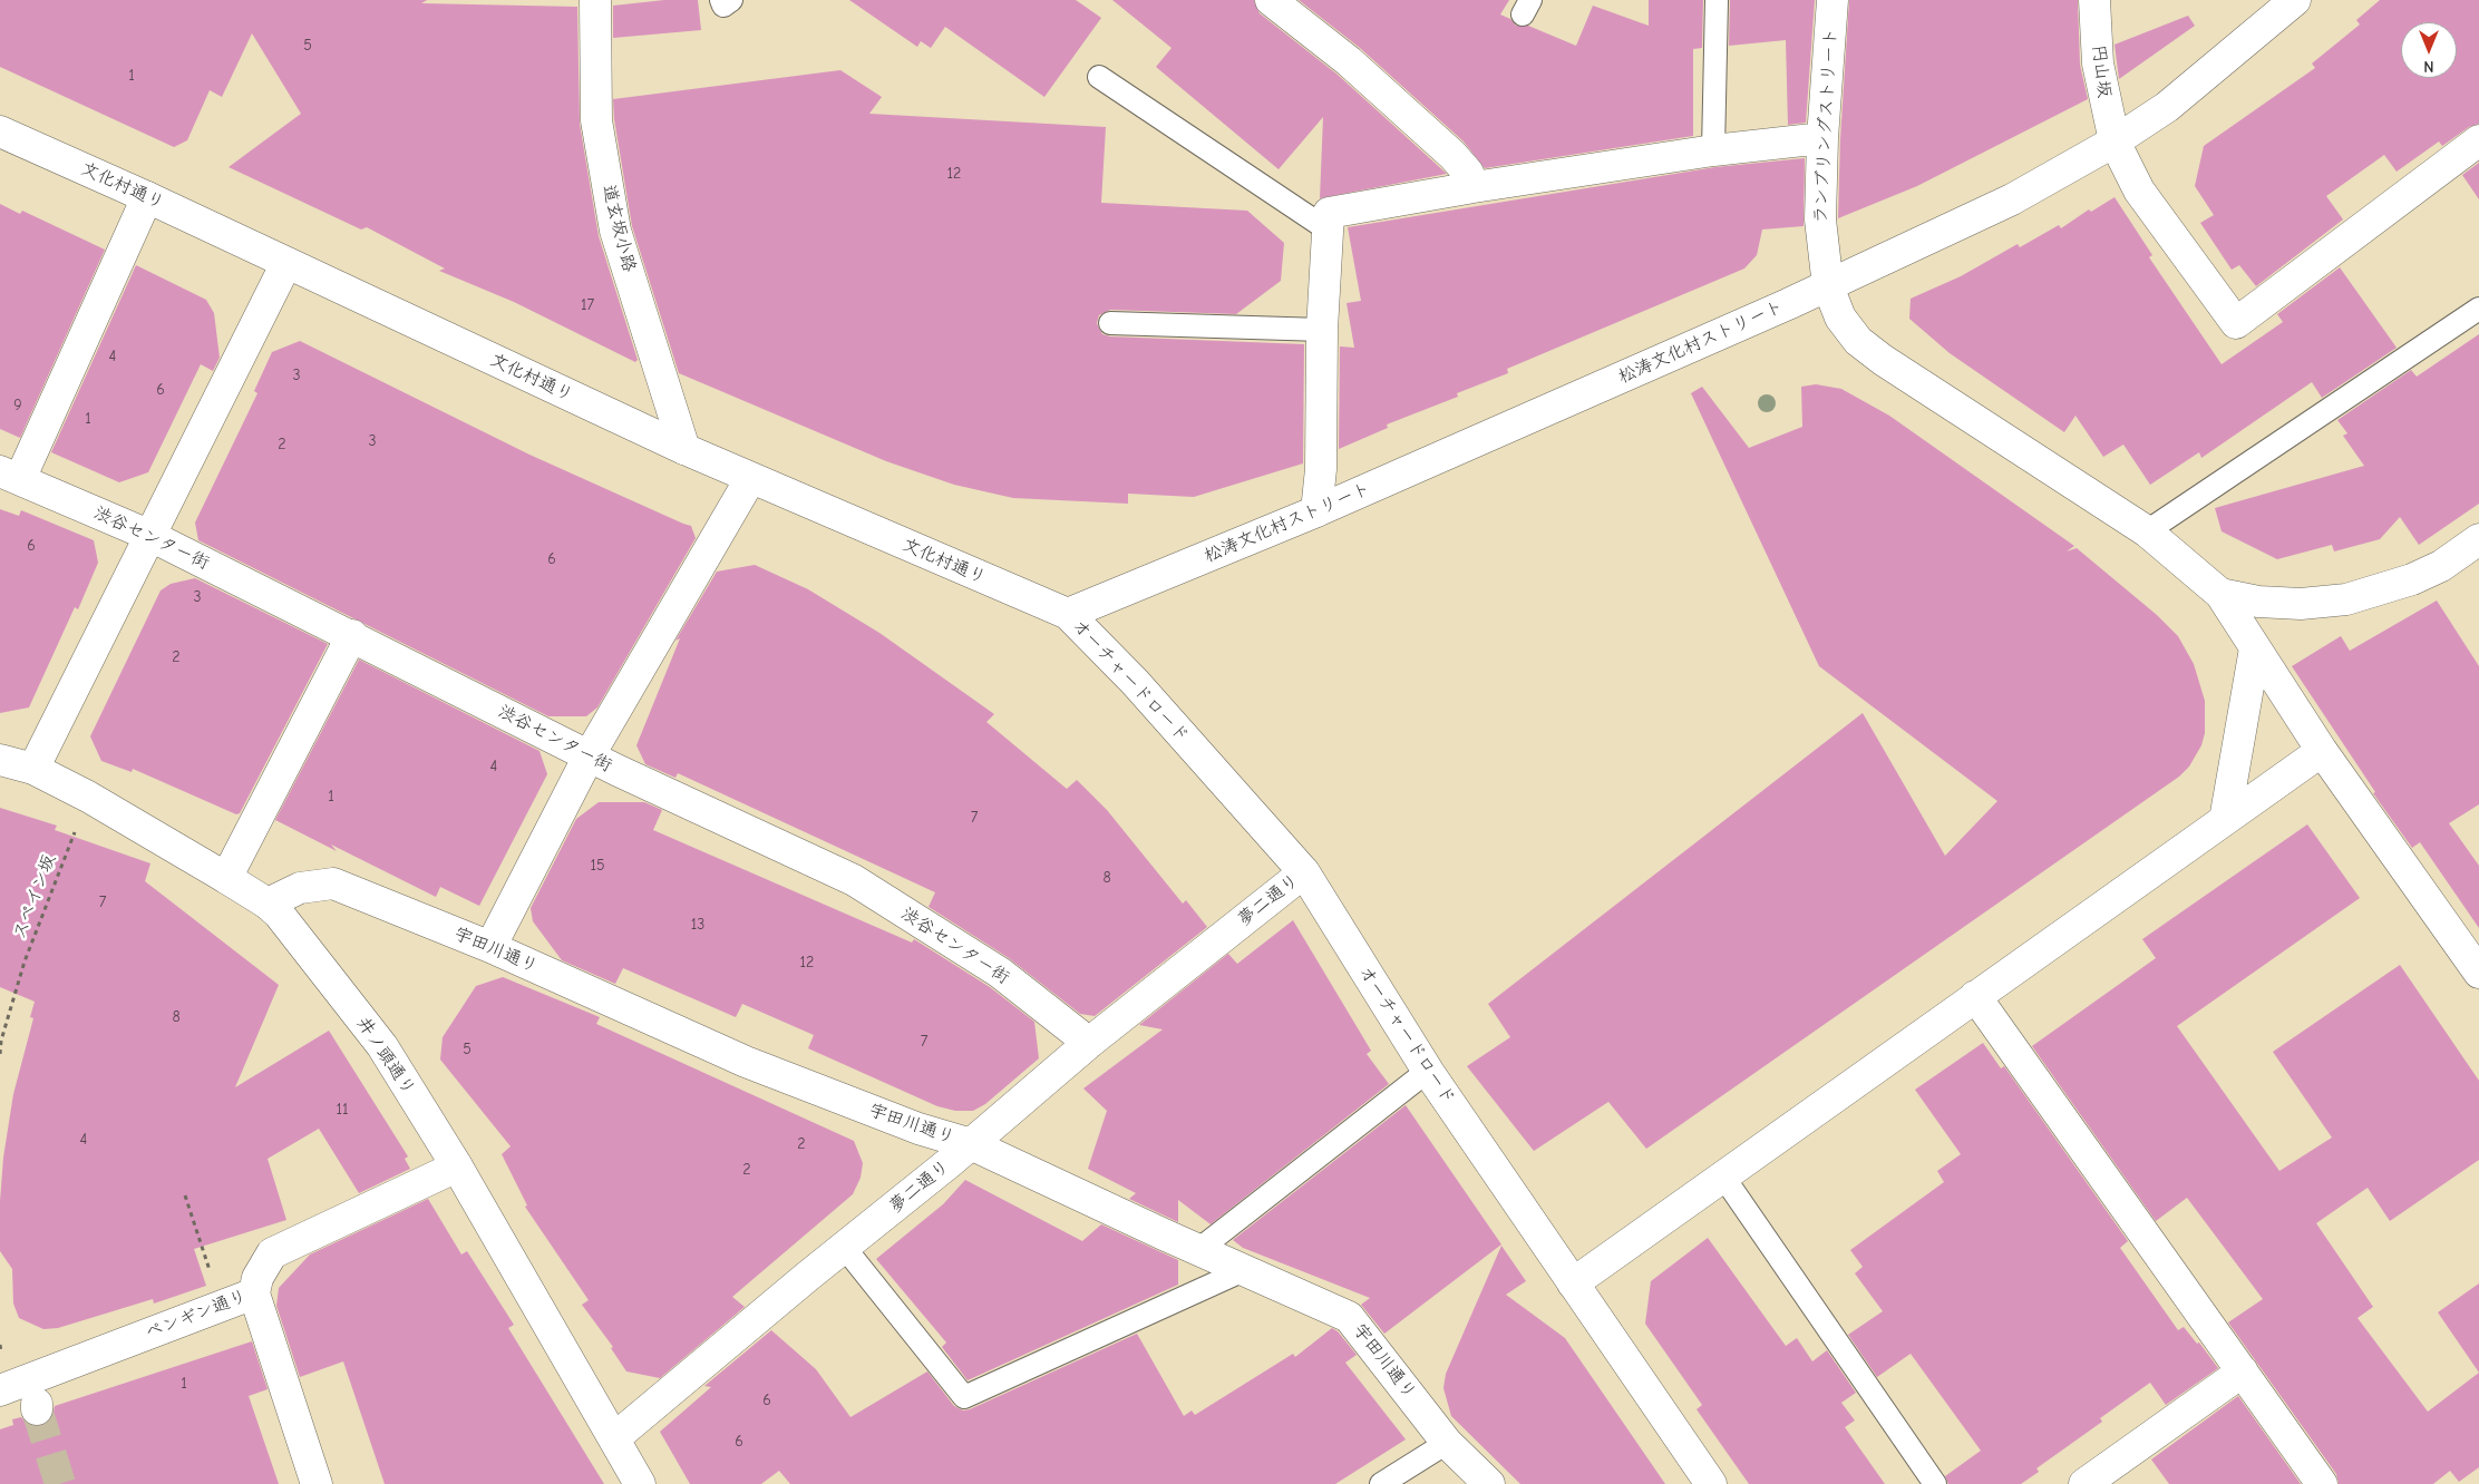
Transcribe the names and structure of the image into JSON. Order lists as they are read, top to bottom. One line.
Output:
{"streets":{"street":["円山坂","ランブリングストリート","文化村通り","道玄坂小路","松涛文化村ストリート","渋谷センター街","オーチャードロード","夢二通り","宇田川通り","井ノ頭通り","ペンギン通り"],"path":["スペイン坂"]},"crossings":[["円山坂","松涛文化村ストリート"],["ランブリングストリート","松涛文化村ストリート"],["文化村通り","道玄坂小路"],["文化村通り","松涛文化村ストリート"],["文化村通り","オーチャードロード"],["松涛文化村ストリート","オーチャードロード"],["渋谷センター街","夢二通り"],["オーチャードロード","夢二通り"],["夢二通り","宇田川通り"],["夢二通り","井ノ頭通り"],["宇田川通り","井ノ頭通り"],["井ノ頭通り","ペンギン通り"]],"house_numbers":["5","1","12","17","4","3","6","9","1","3","2","6","6","3","2","4","1","7","15","8","7","13","12","8","7","5","11","4","2","2","1","6","6"],"north":"bottom"}
